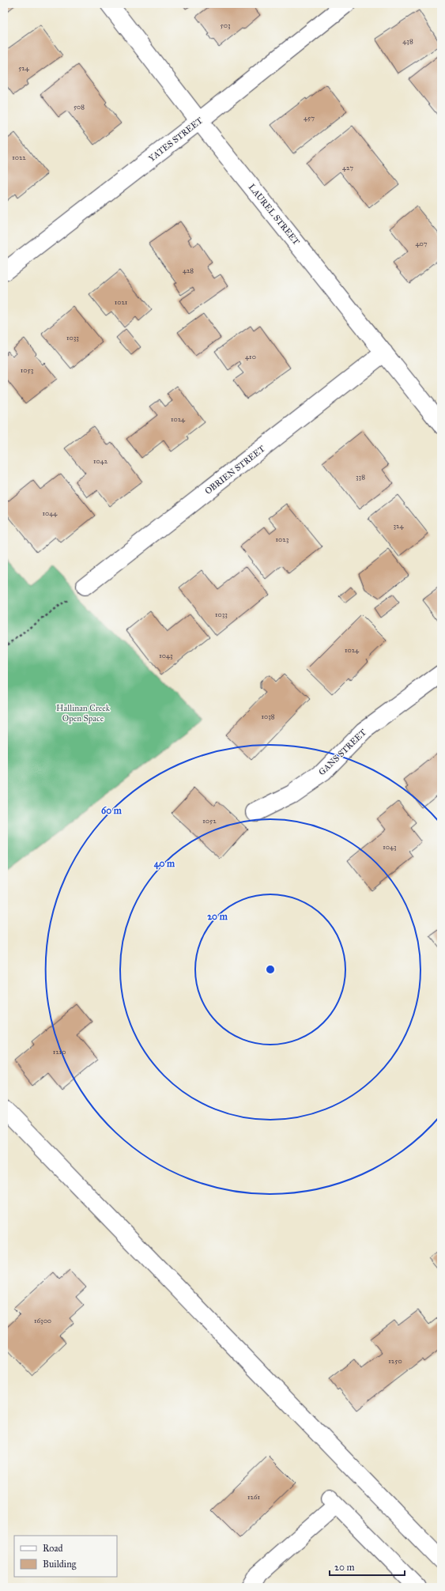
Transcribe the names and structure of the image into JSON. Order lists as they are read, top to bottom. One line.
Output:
{"streets":{"street":["YATES STREET","LAUREL STREET","OBRIEN STREET","GANS STREET"]},"crossings":[["YATES STREET","LAUREL STREET"],["LAUREL STREET","OBRIEN STREET"]],"parks":["Hallinan Creek Open Space"],"house_numbers":["503","438","524","508","457","1022","427","407","428","1021","1033","410","1053","1024","1042","338","1044","324","1023","1033","1024","1043","1038","1052","1043","1210","16300","1250","1261"],"legend":["Road","Building"],"scale_bar":"20 m","rings":["60 m","40 m","20 m"]}
